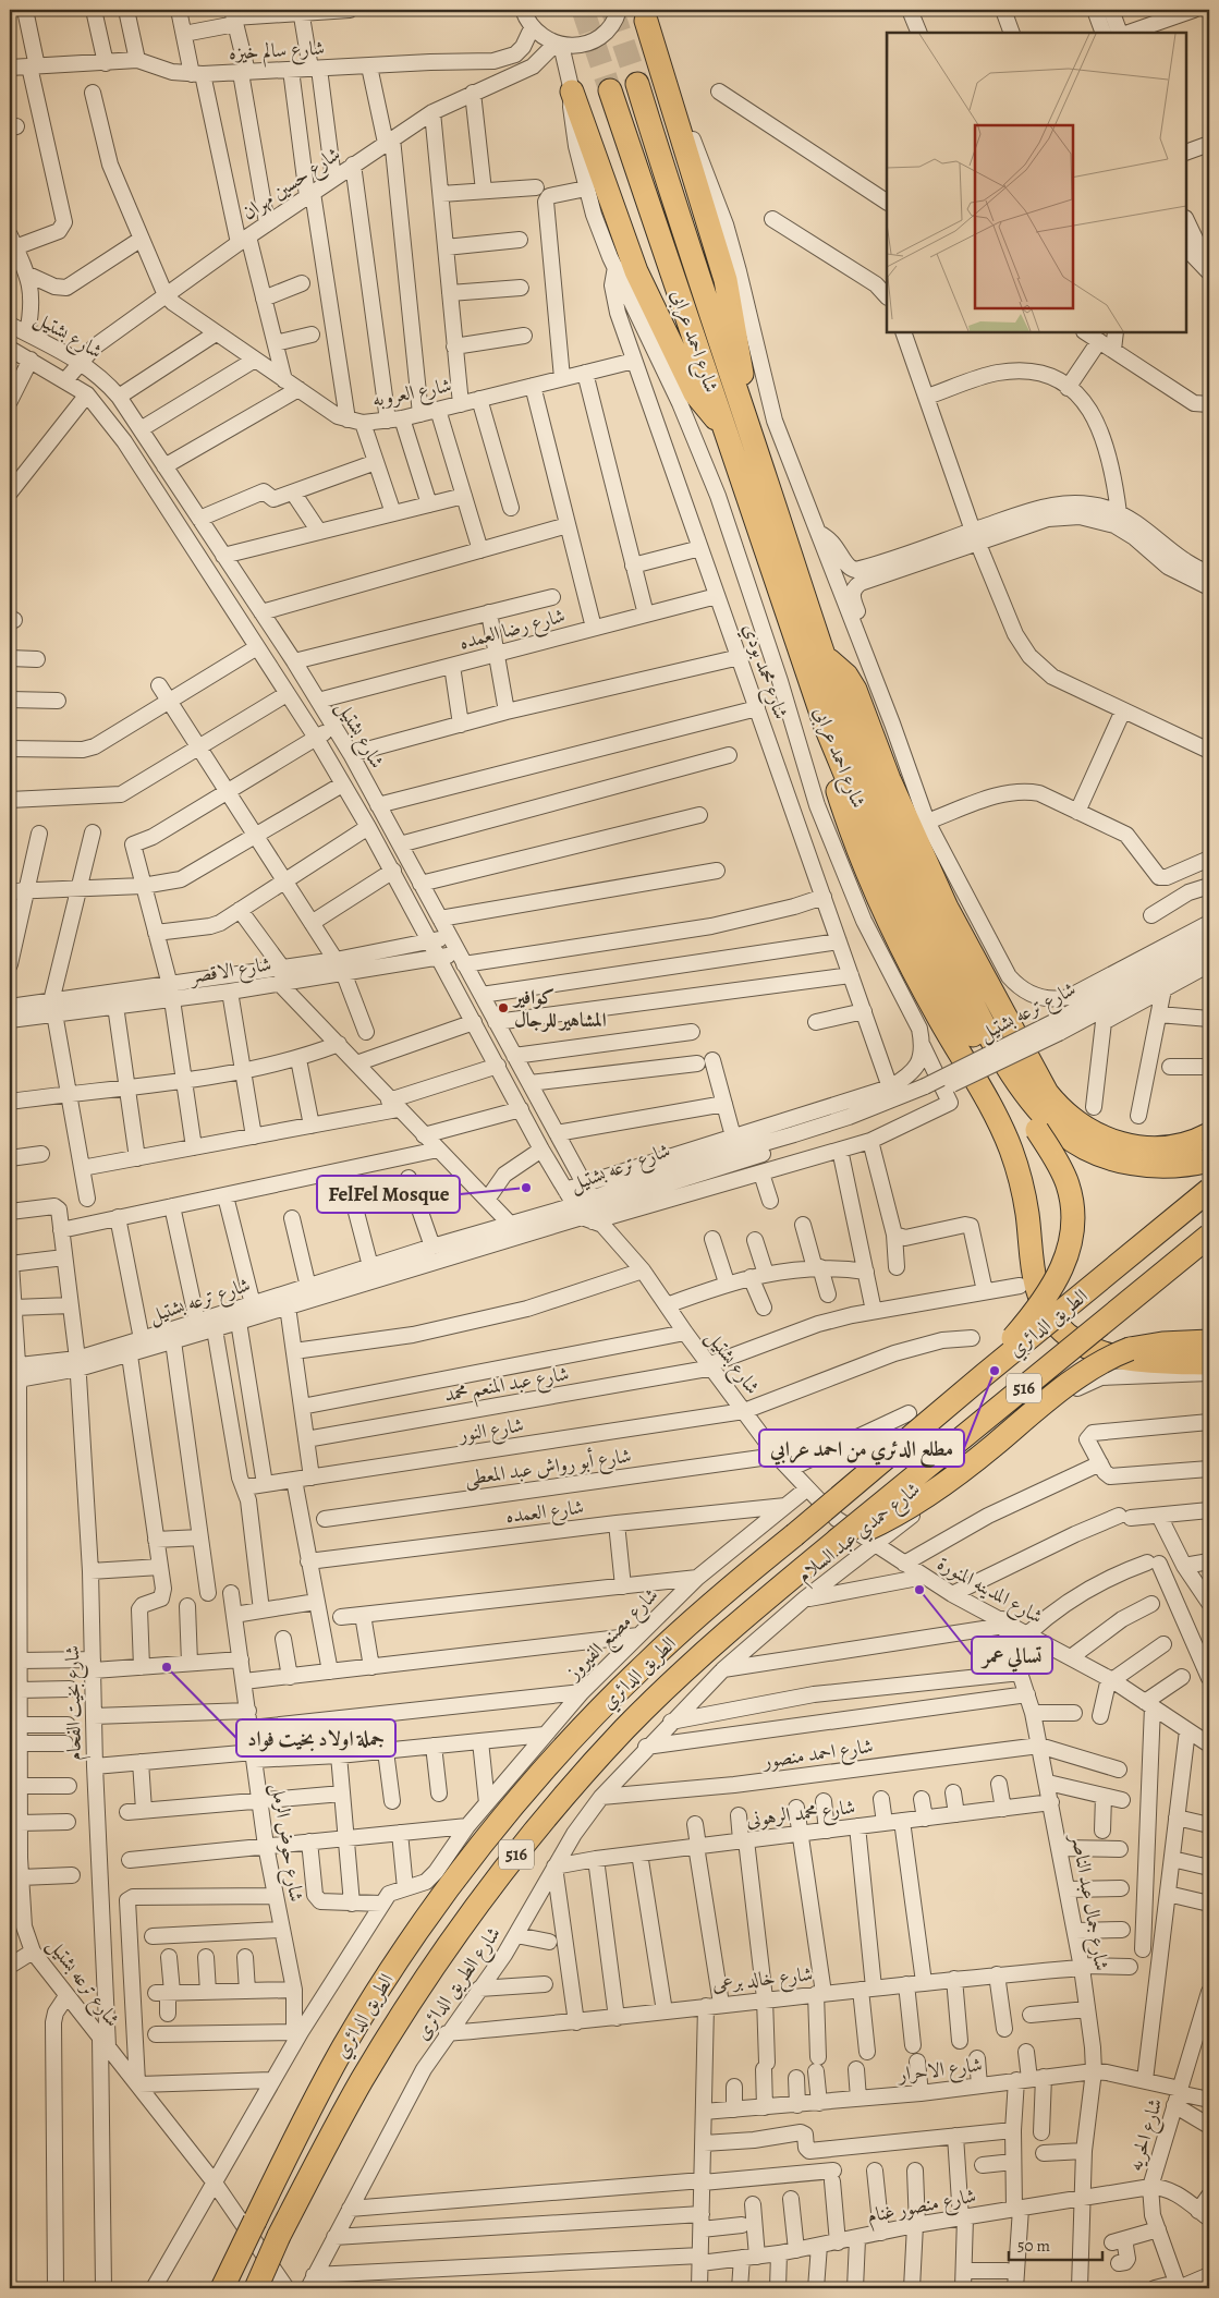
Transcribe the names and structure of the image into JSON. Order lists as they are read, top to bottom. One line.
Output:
{"streets":{"highway":["شارع احمد عرابى","الطريق الدائري","516"],"street":["شارع سالم خيزه","شارع حسين مهران","شارع بشتيل","شارع العروبه","شارع رضا العمده","شارع محمد بودي","شارع الاقصر","شارع ترعه بشتيل","شارع عبد المنعم محمد","شارع النور","شارع أبو رواش عبد المعطى","شارع العمده","شارع حمدي عبد السلام","شارع المدينه المنورة","شارع مصنع الفيروز","شارع بخيت الفحام","شارع احمد منصور","شارع محمد الرهونى","شارع حوض الرمل","شارع جمال عبد الناصر","شارع خالد برعى","شارع الطريق الدائرى","شارع الاحرار","شارع الحريه","شارع منصور غنام"]},"crossings":[["شارع حسين مهران","شارع بشتيل"],["شارع حسين مهران","شارع العروبه"],["شارع بشتيل","شارع رضا العمده"],["شارع بشتيل","شارع الاقصر"],["شارع بشتيل","شارع ترعه بشتيل"],["شارع بشتيل","الطريق الدائري"],["شارع بشتيل","شارع عبد المنعم محمد"],["شارع بشتيل","شارع النور"],["شارع بشتيل","شارع أبو رواش عبد المعطى"],["شارع بشتيل","شارع المدينه المنورة"],["شارع بشتيل","شارع مصنع الفيروز"],["شارع احمد عرابى","الطريق الدائري"],["شارع العروبه","شارع محمد بودي"],["شارع رضا العمده","شارع محمد بودي"],["شارع محمد بودي","شارع الاقصر"],["شارع ترعه بشتيل","شارع بخيت الفحام"],["الطريق الدائري","شارع المدينه المنورة"],["شارع العمده","شارع مصنع الفيروز"],["شارع حمدي عبد السلام","شارع المدينه المنورة"],["شارع حمدي عبد السلام","شارع الطريق الدائرى"],["شارع المدينه المنورة","شارع جمال عبد الناصر"],["شارع احمد منصور","شارع جمال عبد الناصر"],["شارع احمد منصور","شارع الطريق الدائرى"],["شارع محمد الرهونى","شارع جمال عبد الناصر"],["شارع محمد الرهونى","شارع الطريق الدائرى"],["شارع جمال عبد الناصر","شارع خالد برعى"],["شارع جمال عبد الناصر","شارع الاحرار"],["شارع جمال عبد الناصر","شارع منصور غنام"],["شارع خالد برعى","شارع الطريق الدائرى"],["شارع الطريق الدائرى","شارع منصور غنام"],["شارع الاحرار","شارع الحريه"],["شارع الحريه","شارع منصور غنام"]],"places":["كوافير المشاهير للرجال","FelFel Mosque","مطلع الدئري من احمد عرابي","تسالي عمر","جملة اولاد بخيت فواد"],"scale_bar":"50 m"}
